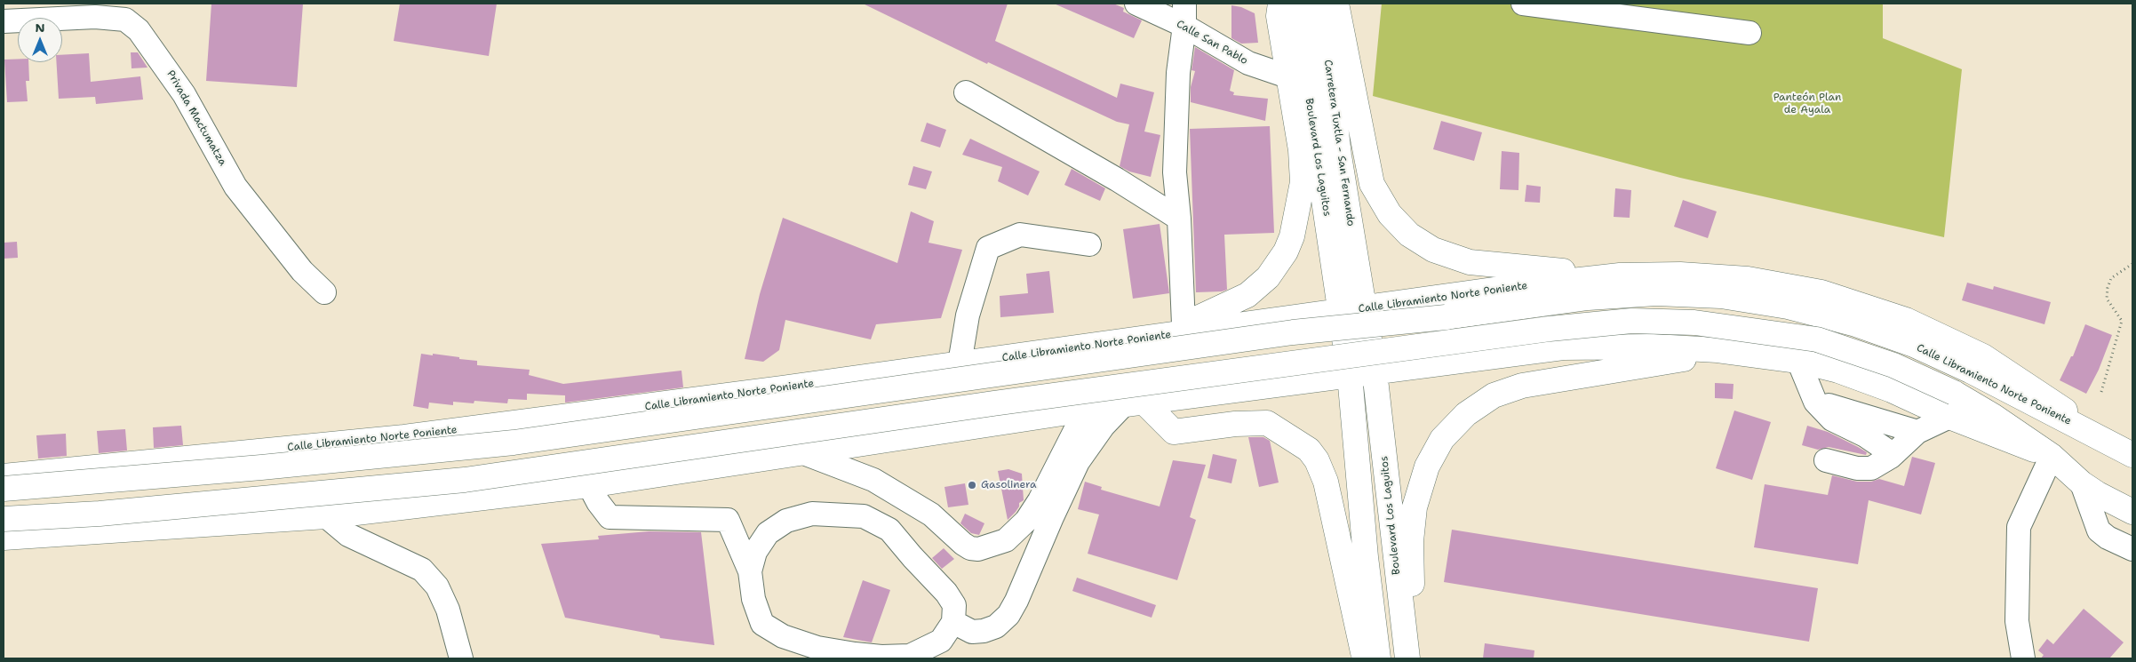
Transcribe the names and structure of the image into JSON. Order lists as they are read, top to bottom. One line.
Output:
{"streets":{"main road":["Carretera Tuxtla - San Fernando","Boulevard Los Laguitos","Calle Libramiento Norte Poniente"],"street":["Calle San Pablo","Privada Mactumatza"]},"crossings":[["Carretera Tuxtla - San Fernando","Boulevard Los Laguitos"],["Carretera Tuxtla - San Fernando","Calle Libramiento Norte Poniente"],["Boulevard Los Laguitos","Calle Libramiento Norte Poniente"]],"parks":["Panteón Plan de Ayala"],"places":["Gasolinera"],"north":"top"}
